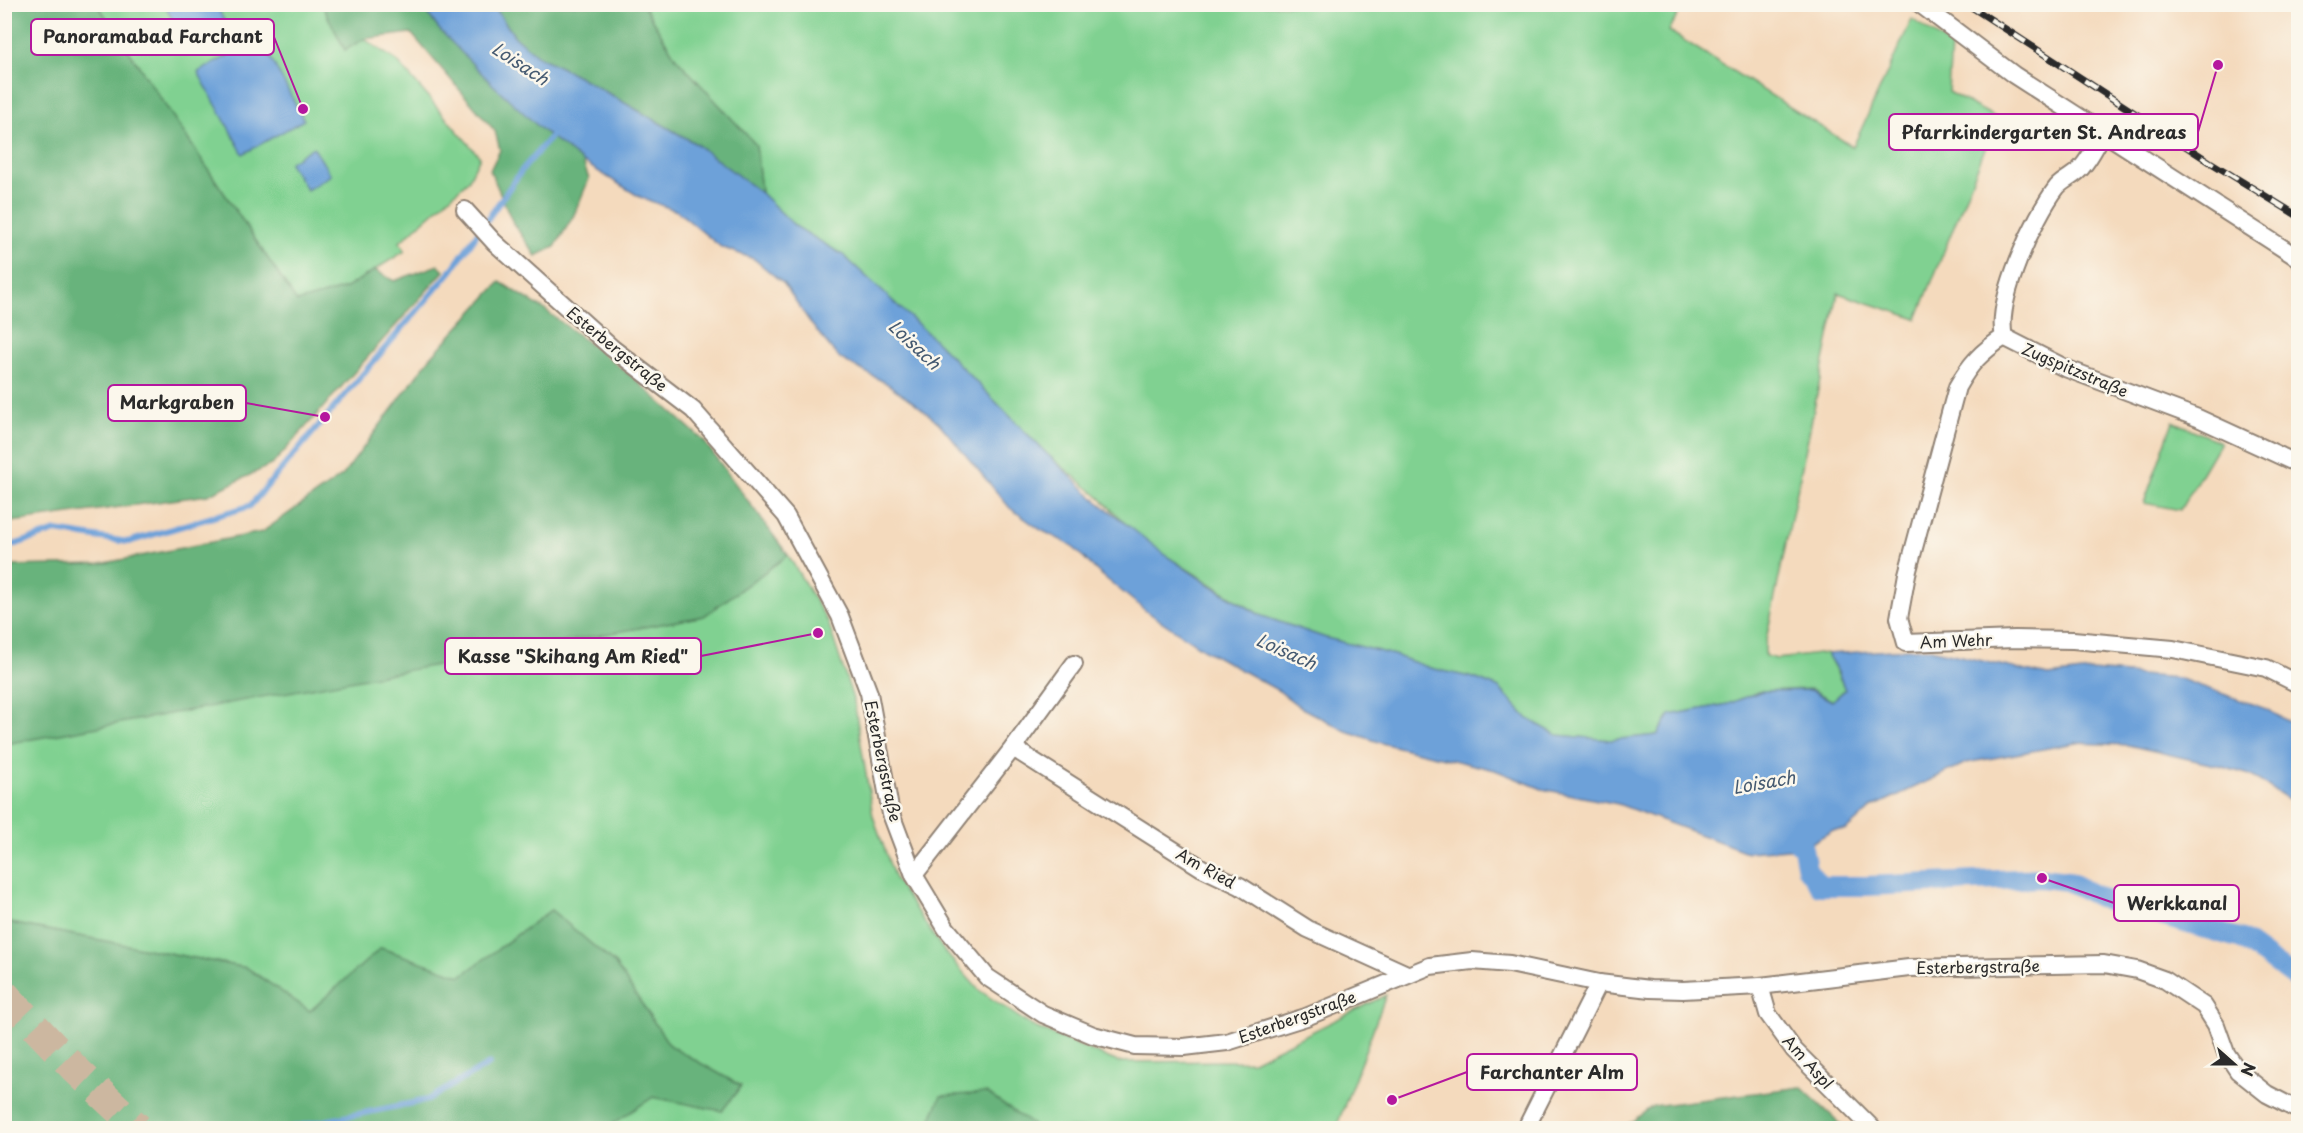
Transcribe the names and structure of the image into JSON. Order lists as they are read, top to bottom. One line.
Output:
{"streets":{"street":["Esterbergstraße","Zugspitzstraße","Am Wehr","Am Ried","Am Aspl"]},"crossings":[["Esterbergstraße","Am Ried"],["Esterbergstraße","Am Aspl"],["Zugspitzstraße","Am Wehr"]],"water":["Loisach"],"places":["Pfarrkindergarten St. Andreas","Panoramabad Farchant","Markgraben","Kasse \"Skihang Am Ried\"","Werkkanal","Farchanter Alm"],"north":"right"}
